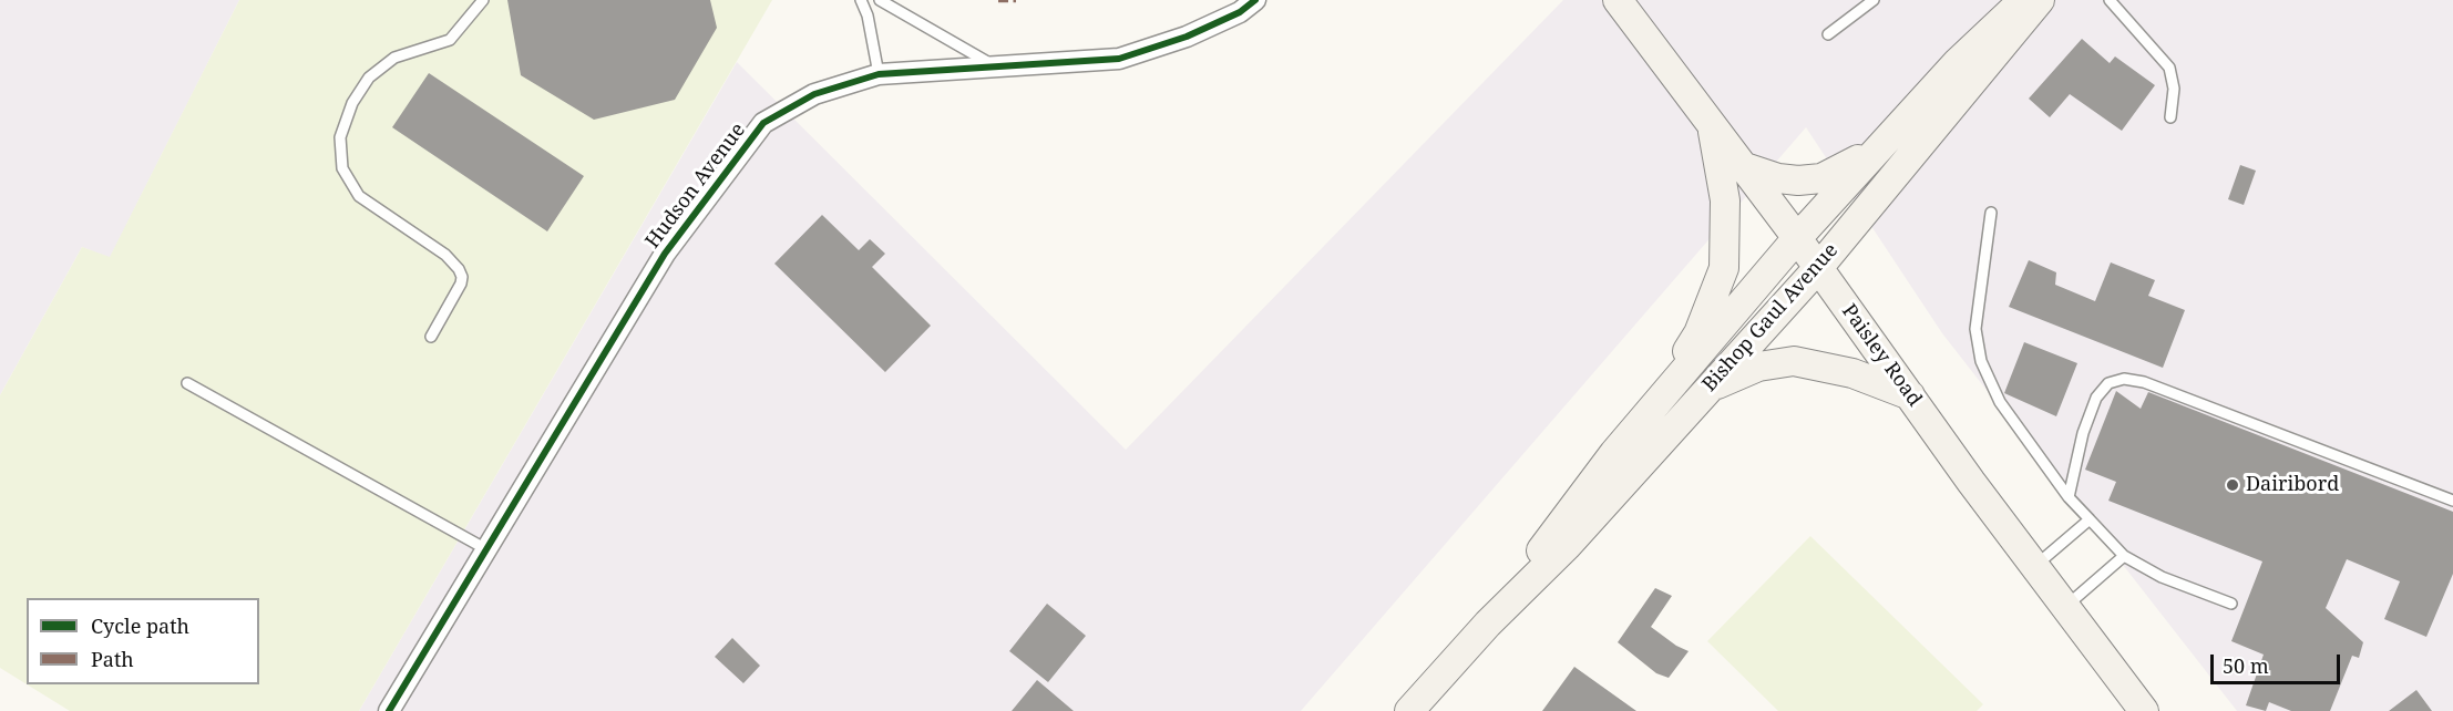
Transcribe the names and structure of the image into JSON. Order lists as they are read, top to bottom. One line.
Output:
{"streets":{"main road":["Bishop Gaul Avenue","Paisley Road"],"street":["Hudson Avenue"]},"crossings":[["Bishop Gaul Avenue","Paisley Road"]],"places":["Dairibord"],"legend":["Cycle path","Path"],"scale_bar":"50 m"}
